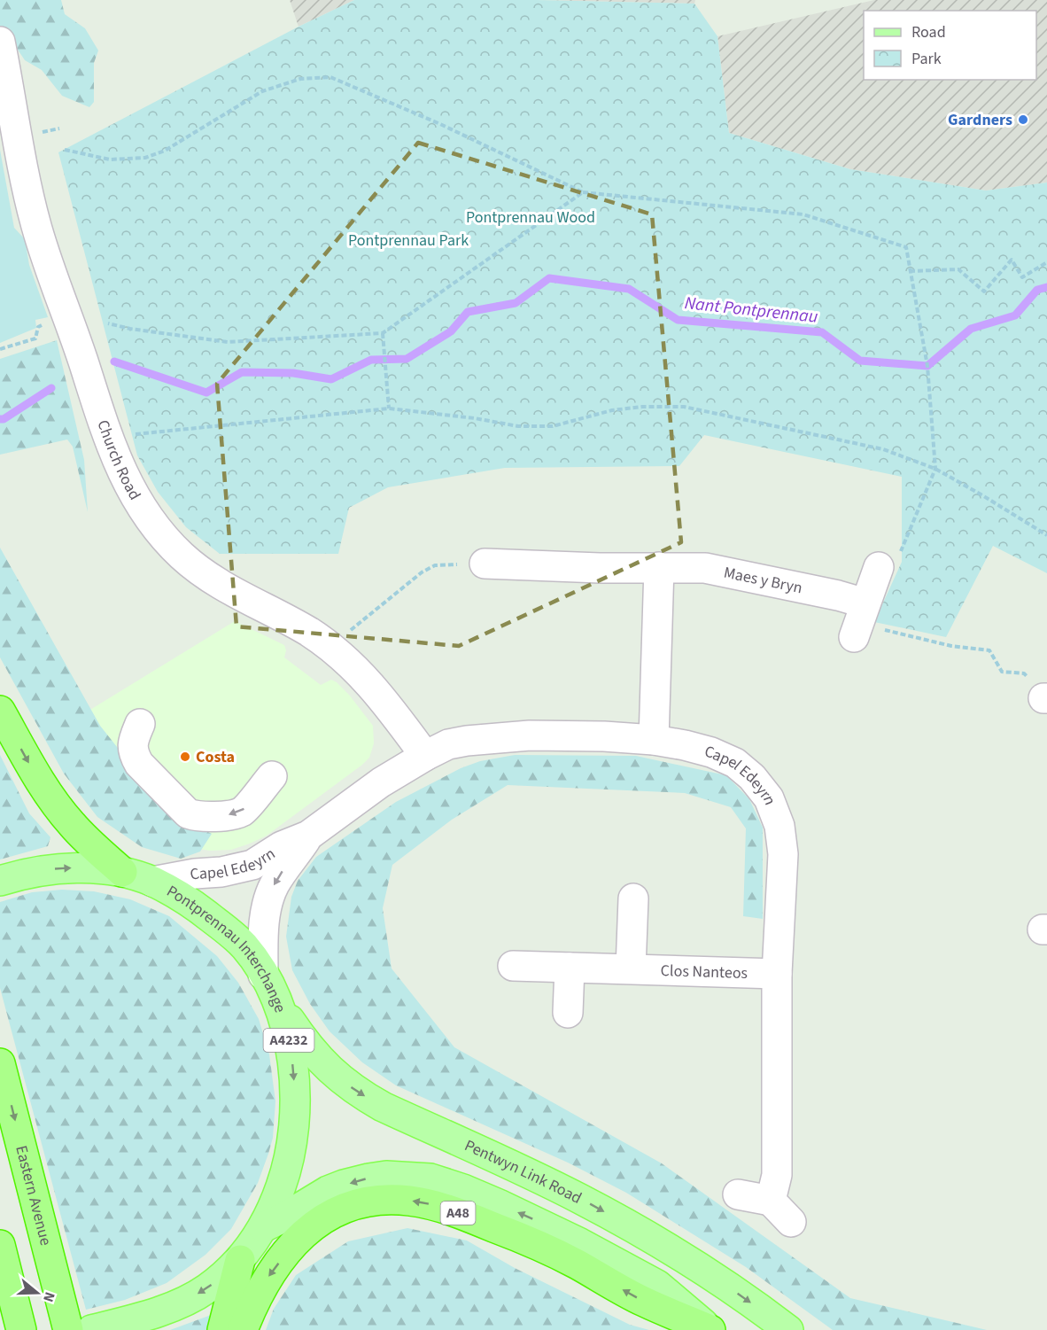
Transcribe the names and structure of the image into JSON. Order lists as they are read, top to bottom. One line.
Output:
{"streets":{"highway":["Eastern Avenue","A48"],"main road":["Pontprennau Interchange","A4232","Pentwyn Link Road"],"street":["Church Road","Maes y Bryn","Capel Edeyrn","Clos Nanteos"]},"crossings":[["Church Road","Capel Edeyrn"],["Capel Edeyrn","Pontprennau Interchange"],["Capel Edeyrn","Clos Nanteos"],["Capel Edeyrn","Pentwyn Link Road"],["Pontprennau Interchange","A4232"],["Pontprennau Interchange","Pentwyn Link Road"],["A4232","A48"]],"one_way":["Pentwyn Link Road"],"water":["Nant Pontprennau"],"parks":["Pontprennau Wood","Pontprennau Park"],"places":["Gardners","Costa"],"legend":["Road","Park"],"north":"right"}
